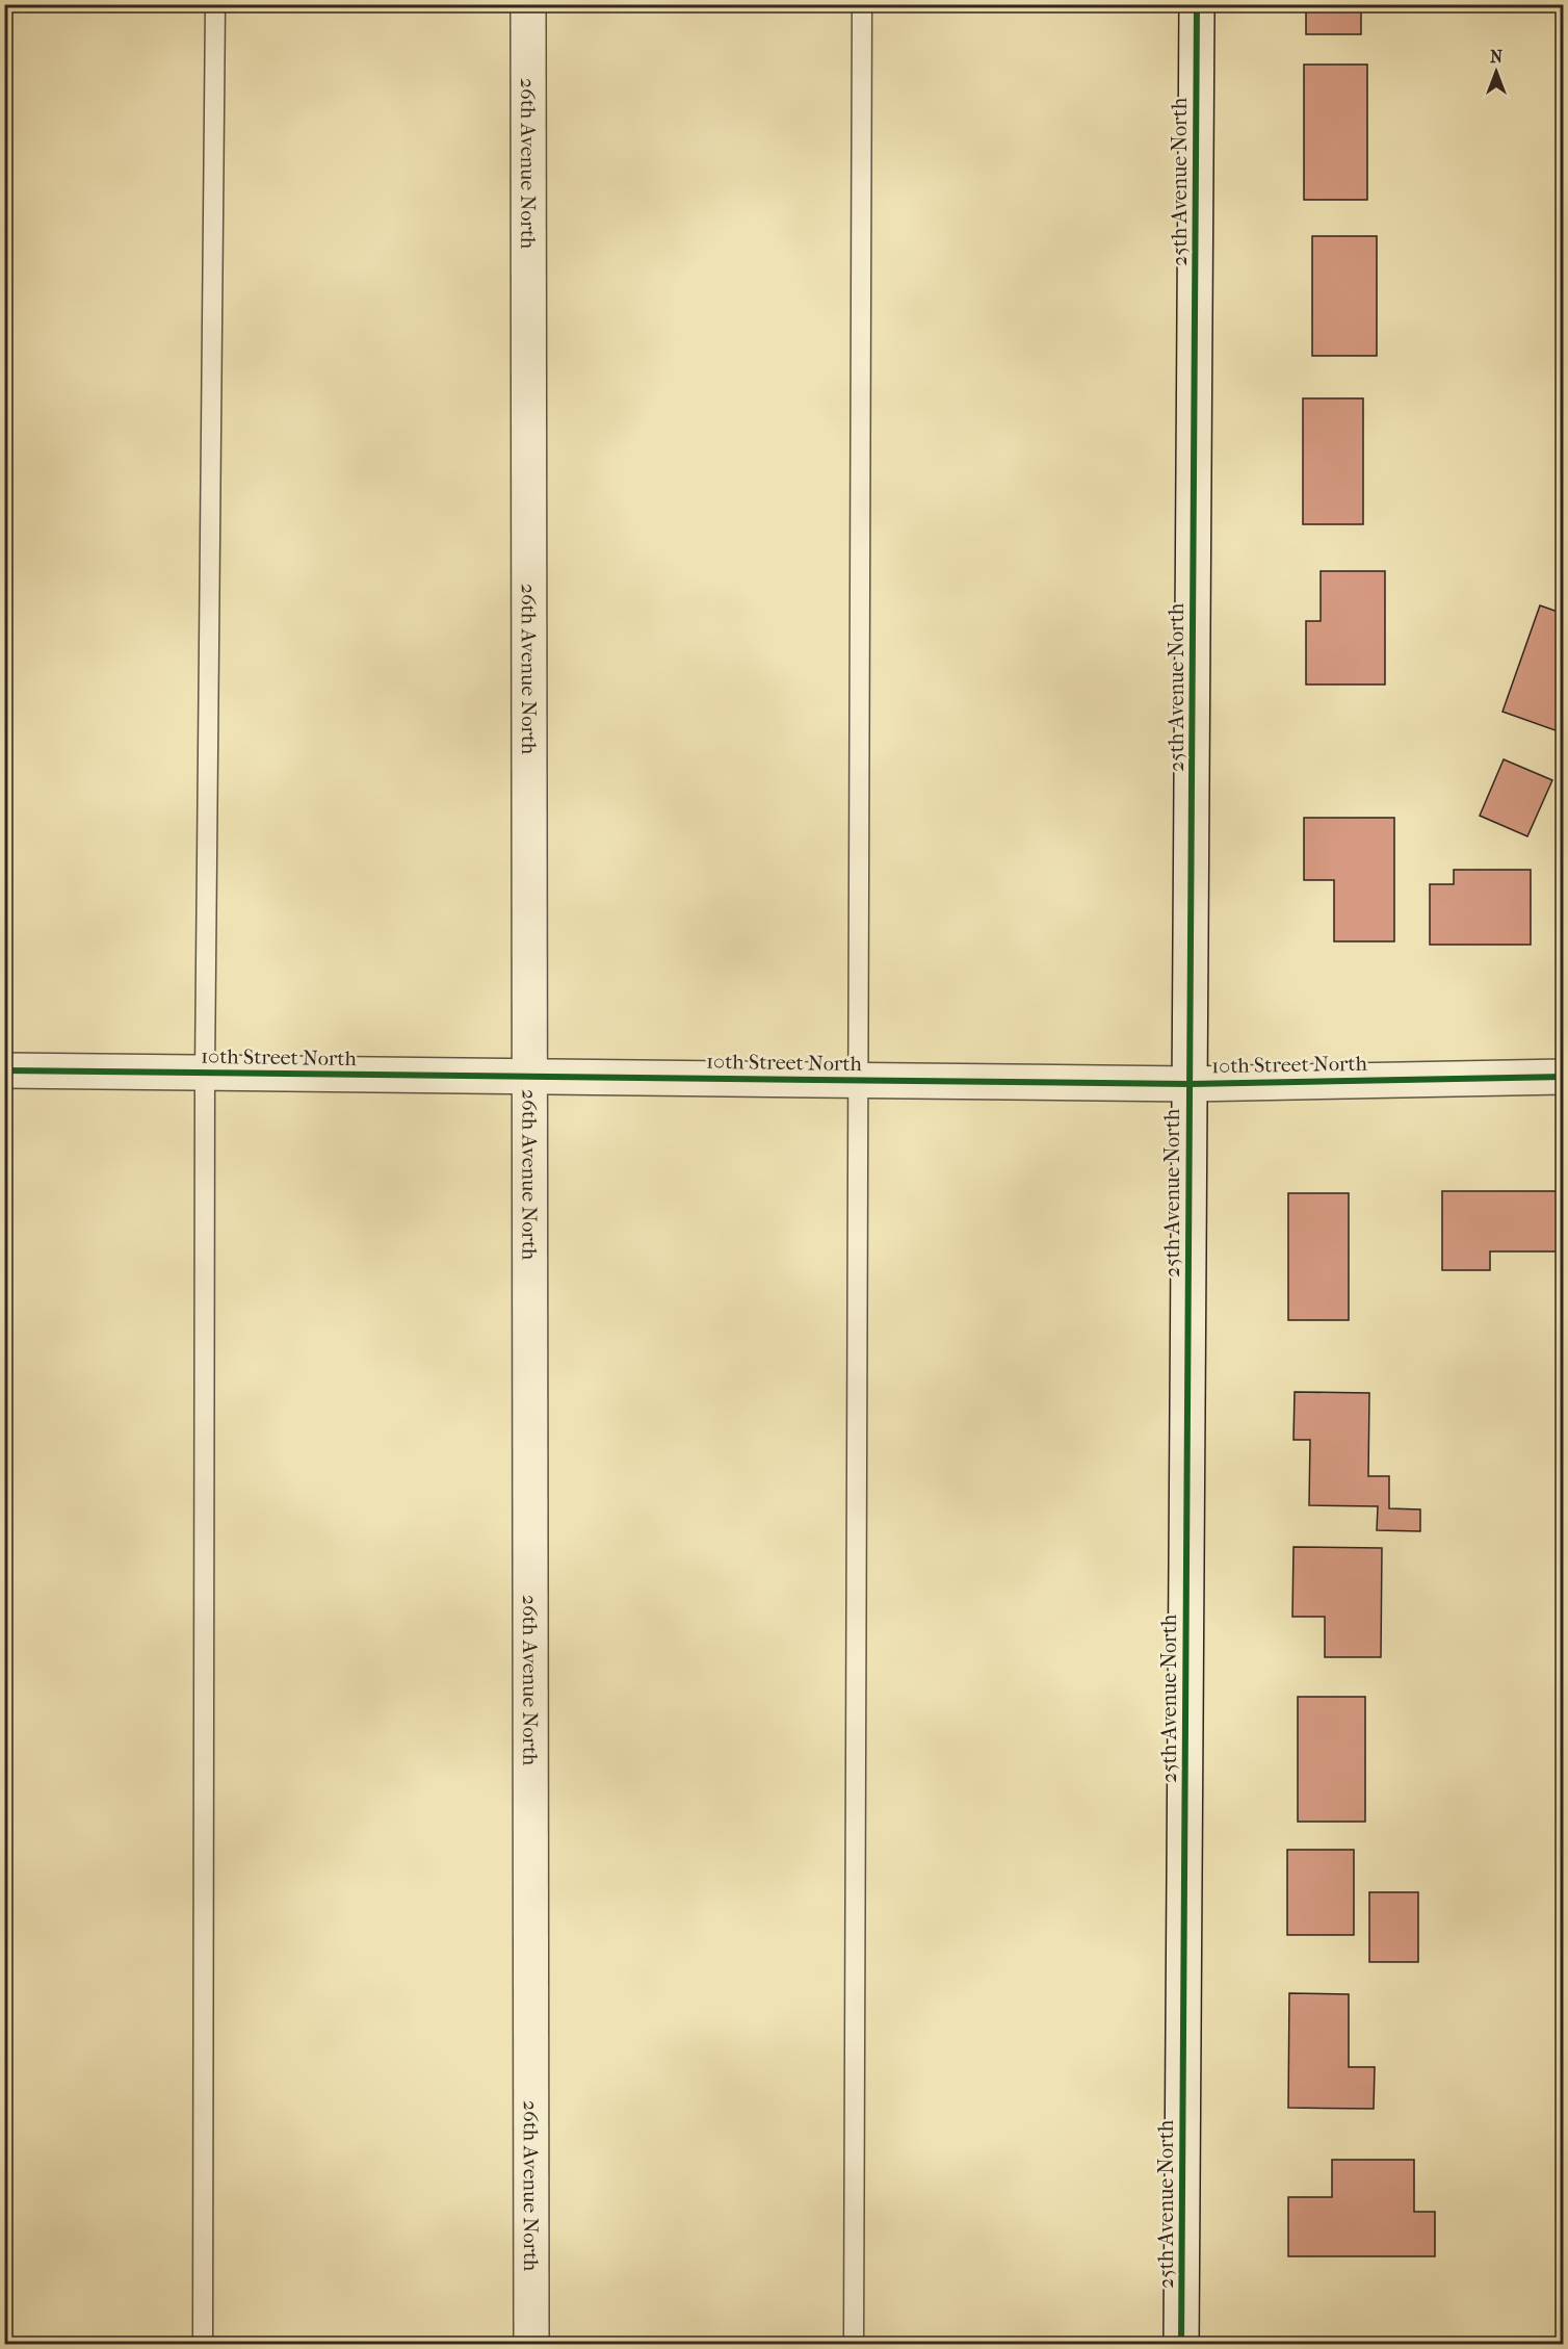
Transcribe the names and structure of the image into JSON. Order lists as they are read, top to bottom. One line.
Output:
{"streets":{"street":["26th Avenue North","25th Avenue North","10th Street North"]},"crossings":[["26th Avenue North","10th Street North"],["25th Avenue North","10th Street North"]],"north":"top"}
